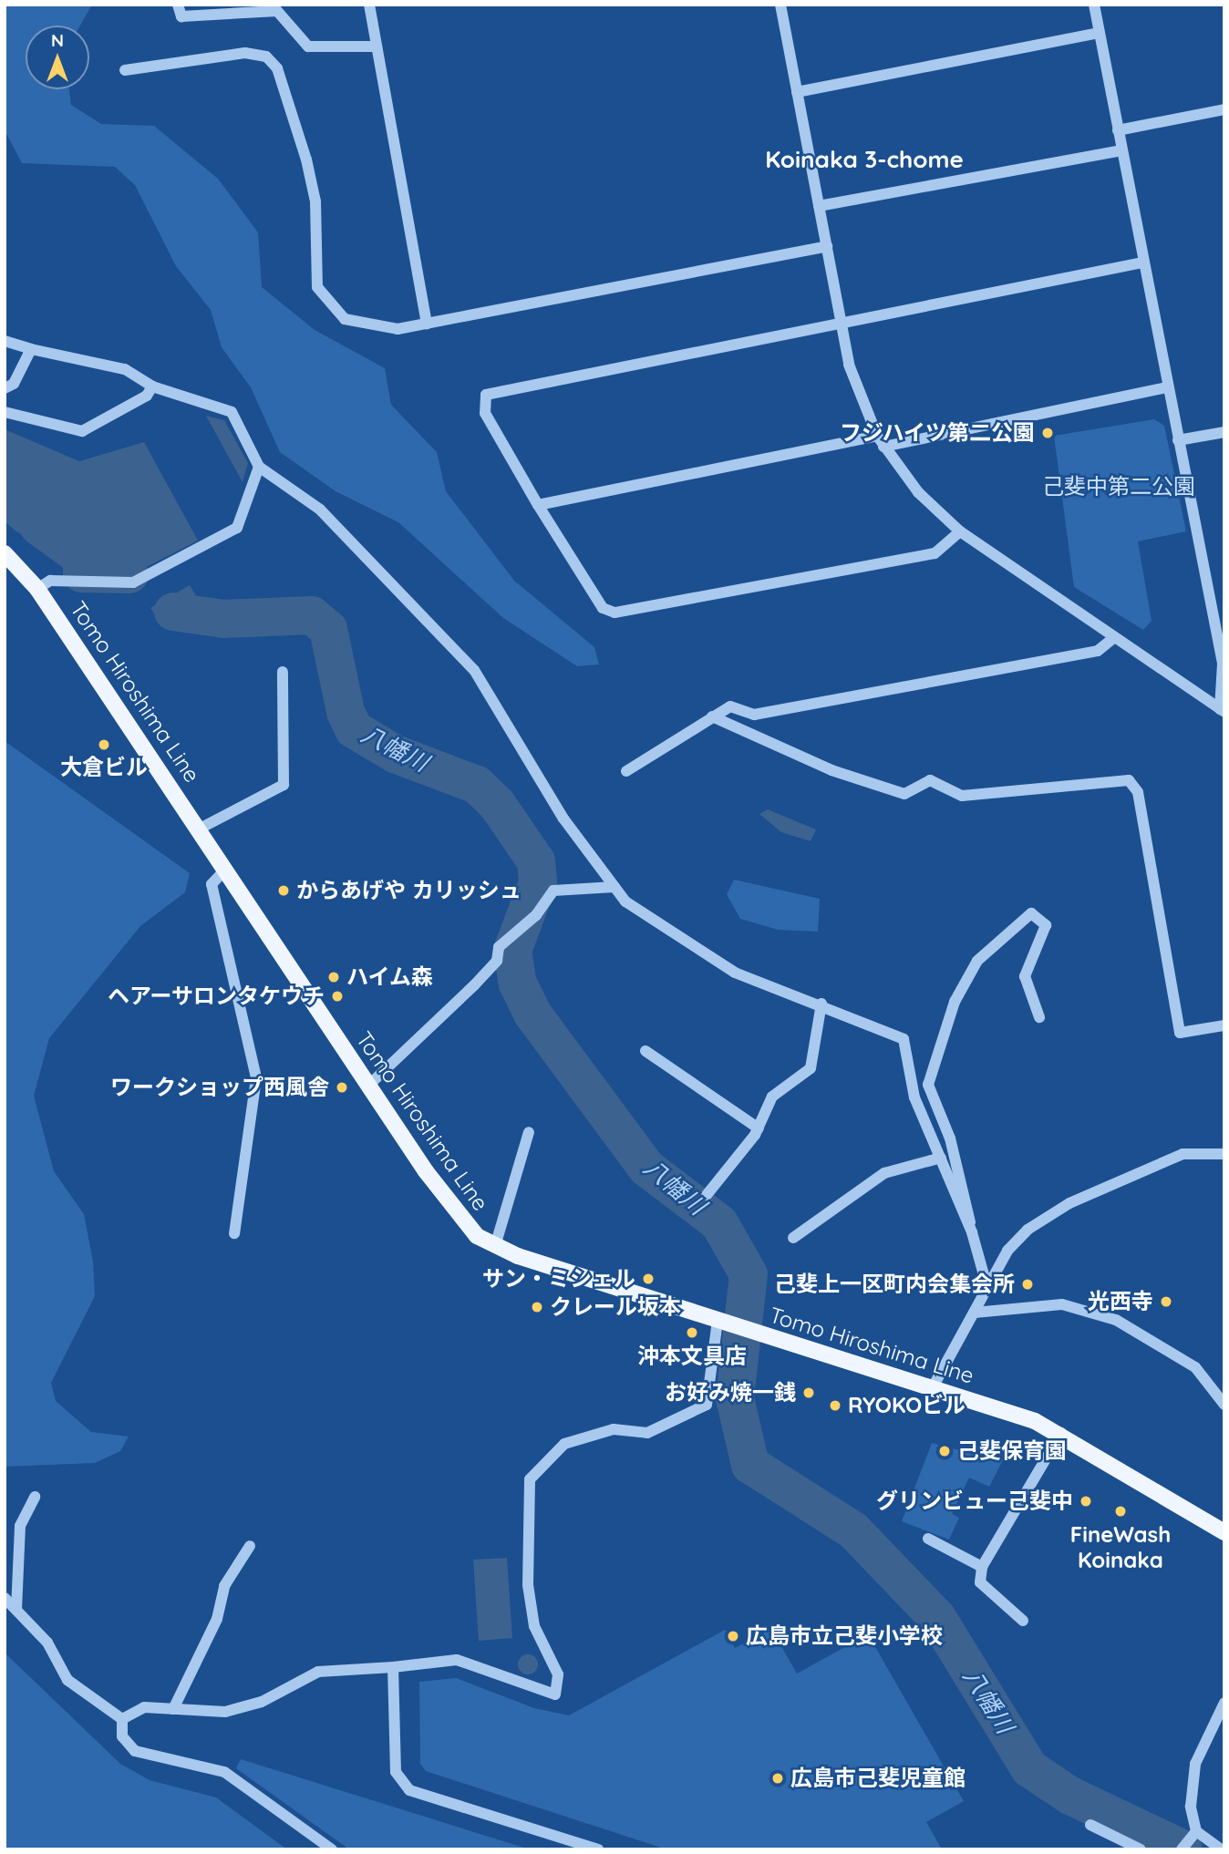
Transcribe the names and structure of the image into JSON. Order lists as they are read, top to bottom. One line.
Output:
{"streets":{"main road":["Tomo Hiroshima Line"]},"districts":["Koinaka 3-chome"],"water":["八幡川"],"parks":["己斐中第二公園"],"places":["フジハイツ第二公園","大倉ビル","からあげや カリッシュ","ハイム森","ヘアーサロンタケウチ","ワークショップ西風舎","サン・ミシェル","己斐上一区町内会集会所","光西寺","クレール坂本","沖本文具店","お好み焼一銭","RYOKOビル","己斐保育園","グリンビュー己斐中","FineWash Koinaka","広島市立己斐小学校","広島市己斐児童館"],"north":"top"}
